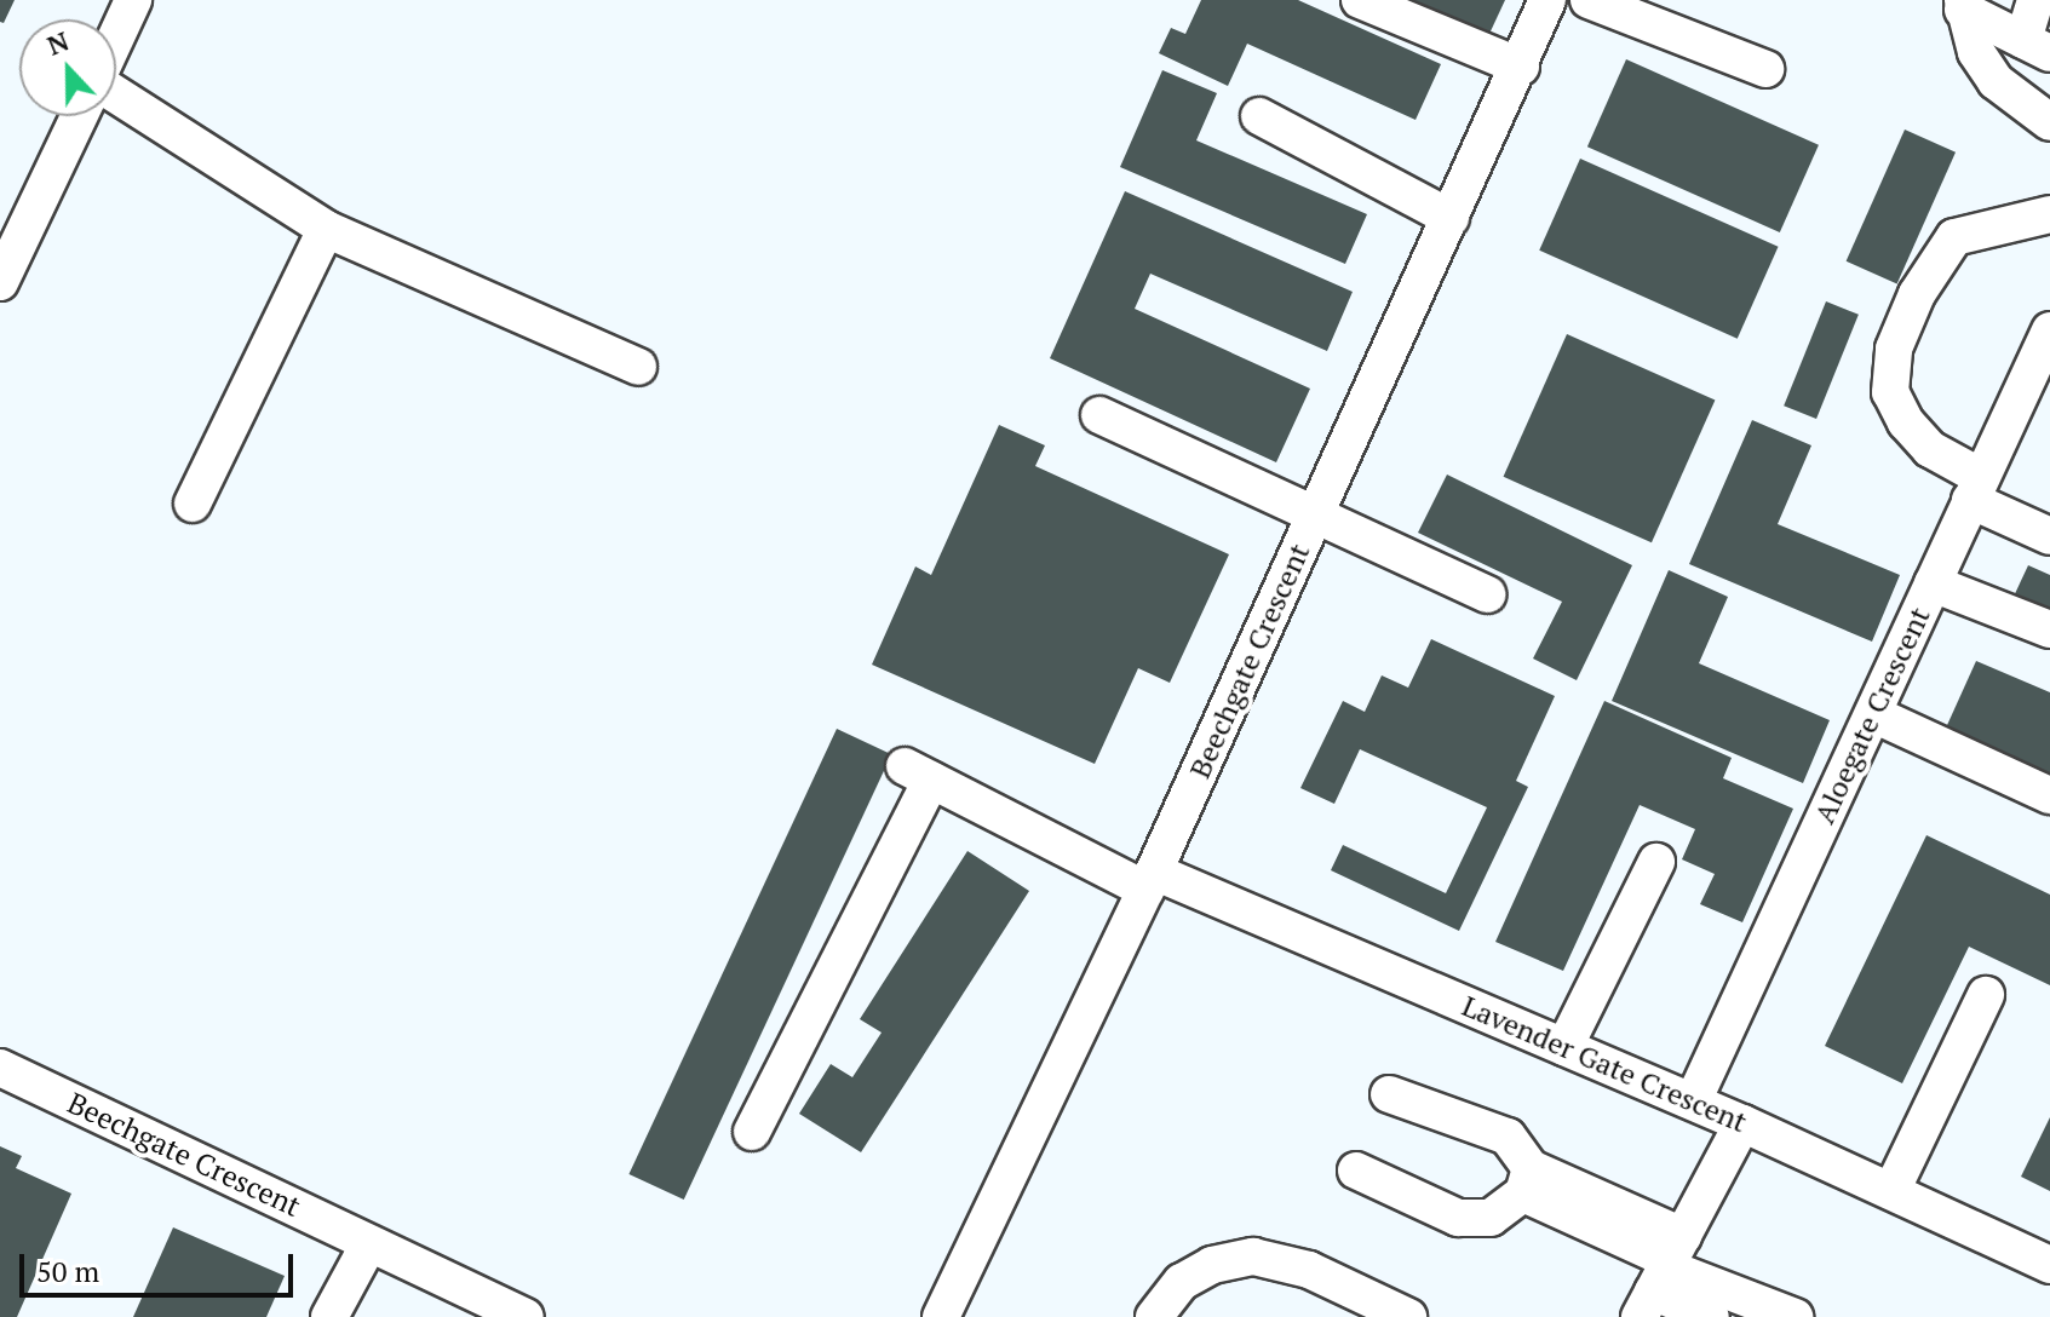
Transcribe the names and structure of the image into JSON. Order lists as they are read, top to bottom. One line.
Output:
{"streets":{"lane":["Beechgate Crescent","Aloegate Crescent","Lavender Gate Crescent"]},"crossings":[["Beechgate Crescent","Lavender Gate Crescent"],["Aloegate Crescent","Lavender Gate Crescent"]],"scale_bar":"50 m","north":"top"}
